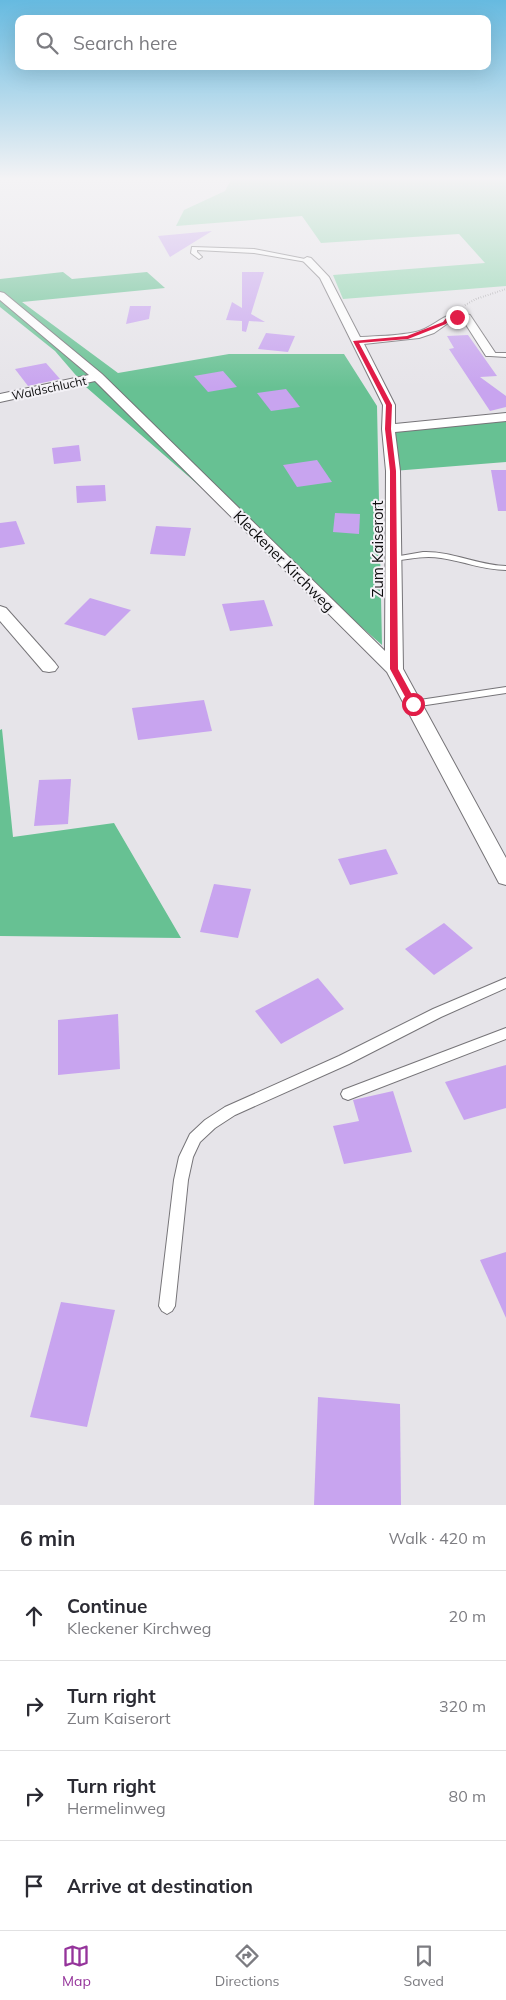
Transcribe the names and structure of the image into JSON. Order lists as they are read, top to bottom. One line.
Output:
{"streets":{"street":["Waldschlucht","Zum Kaiserort","Kleckener Kirchweg"]},"crossings":[["Waldschlucht","Kleckener Kirchweg"],["Zum Kaiserort","Kleckener Kirchweg"]],"page":{"search":"Search here","heading":["6 min","Walk · 420 m"],"list":[["Continue","Kleckener Kirchweg","20 m"],["Turn right","Zum Kaiserort","320 m"],["Turn right","Hermelinweg","80 m"],"Arrive at destination"],"nav":["Map","Directions","Saved"]}}
